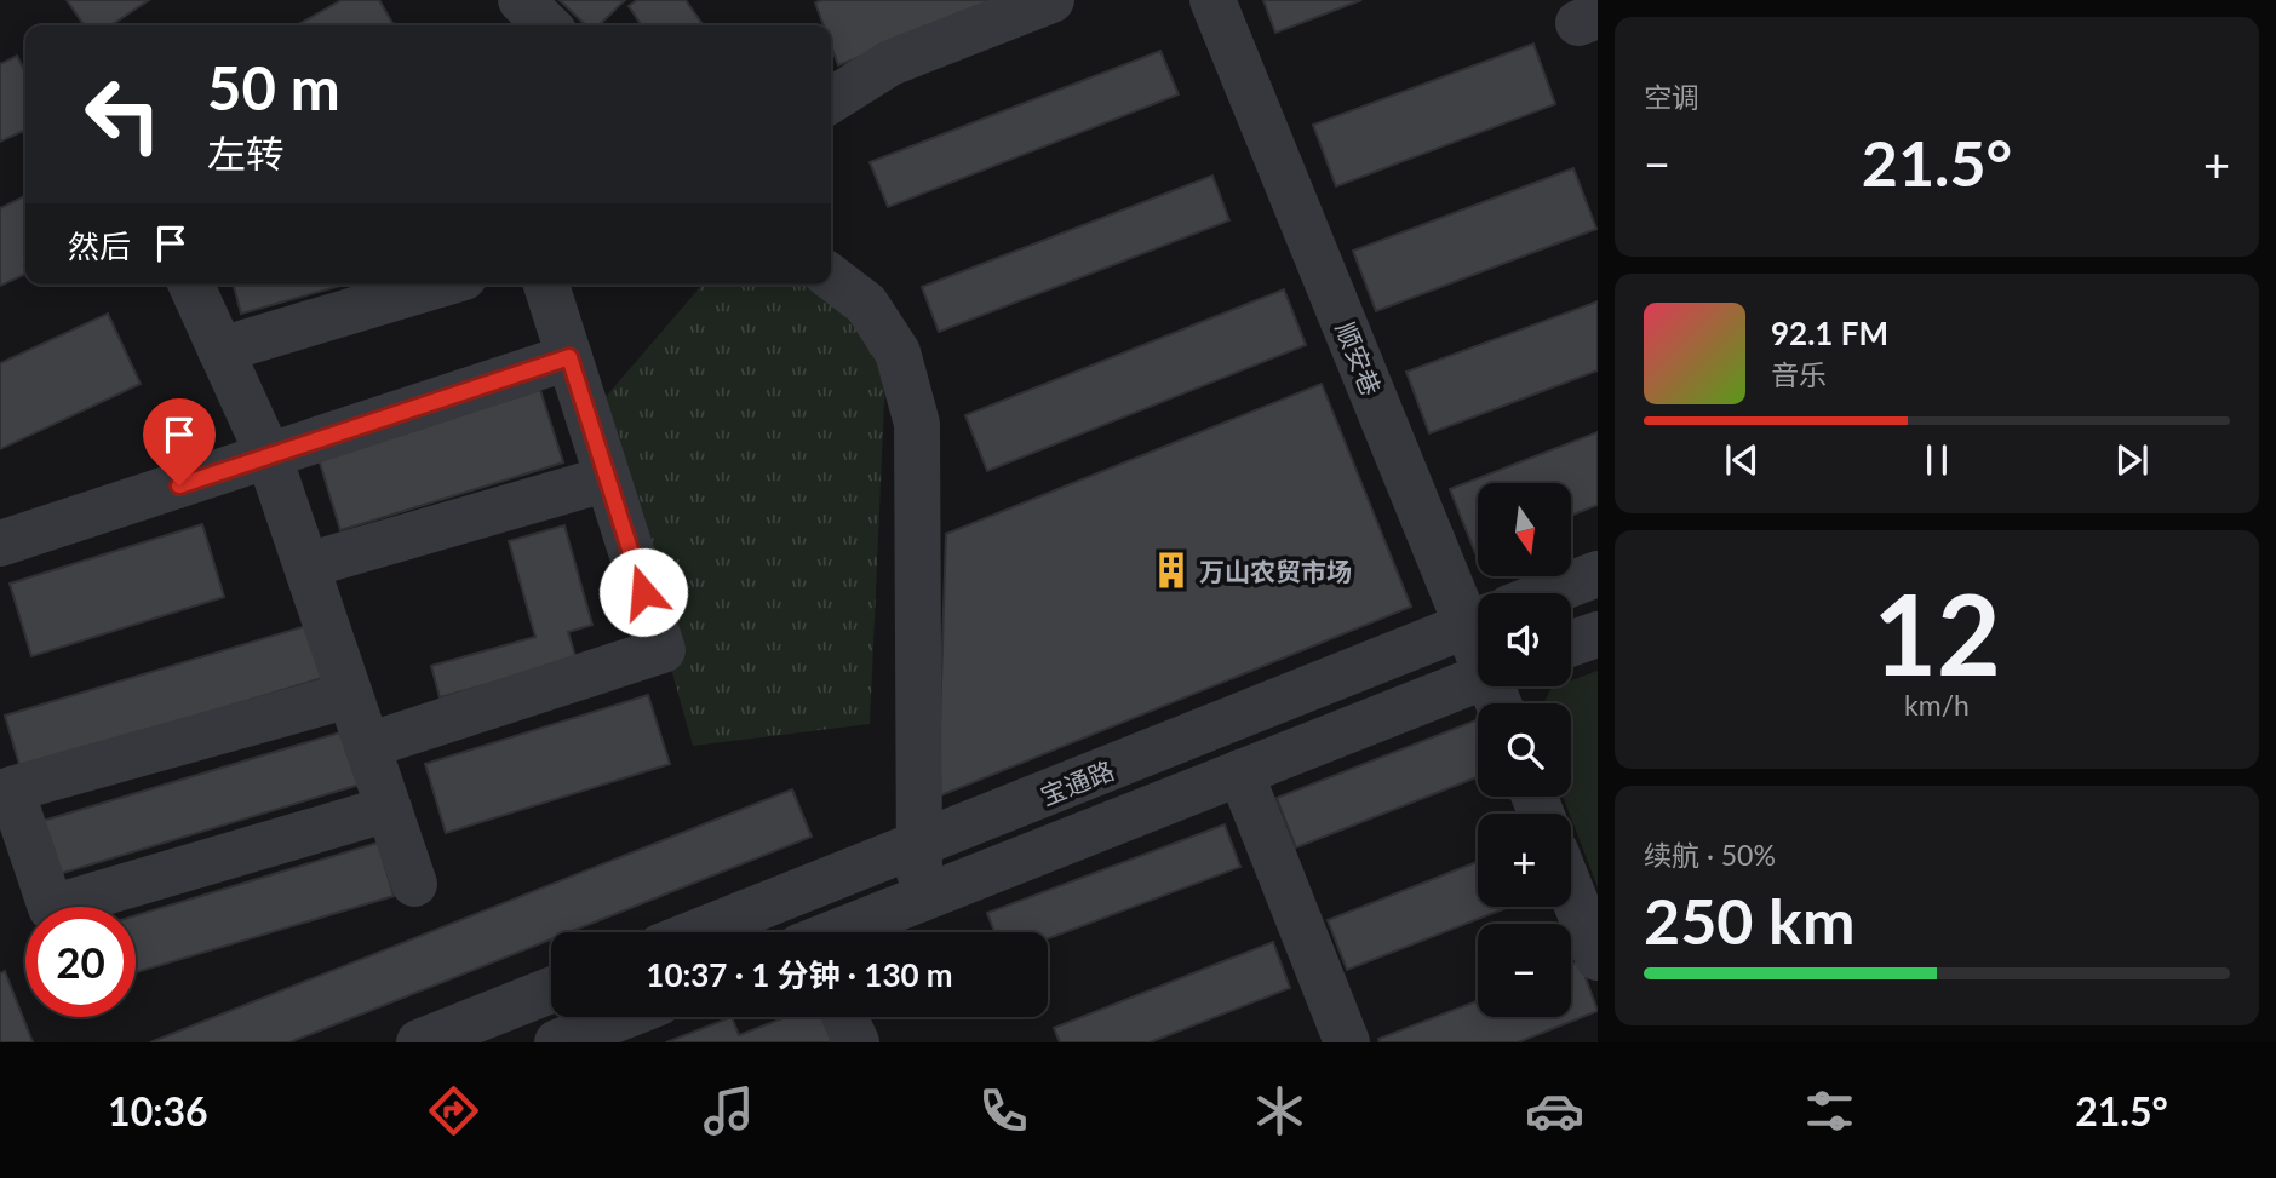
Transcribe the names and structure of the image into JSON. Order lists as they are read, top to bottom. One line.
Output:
{"streets":{"street":["顺安巷","宝通路"]},"places":{"building":["万山农贸市场"]},"north":"bottom","page":{"tile":["空调",["12","km/h"],["续航 · 50%","250 km"]],"turn":["50 m","左转"],"heat":["−","21.5°","+"],"then":"然后","song":["92.1 FM","音乐"],"map_buttons":["+","−"],"limit":"20","trip":"10:37 · 1 分钟 · 130 m","tabs":["10:36","21.5°"]}}
